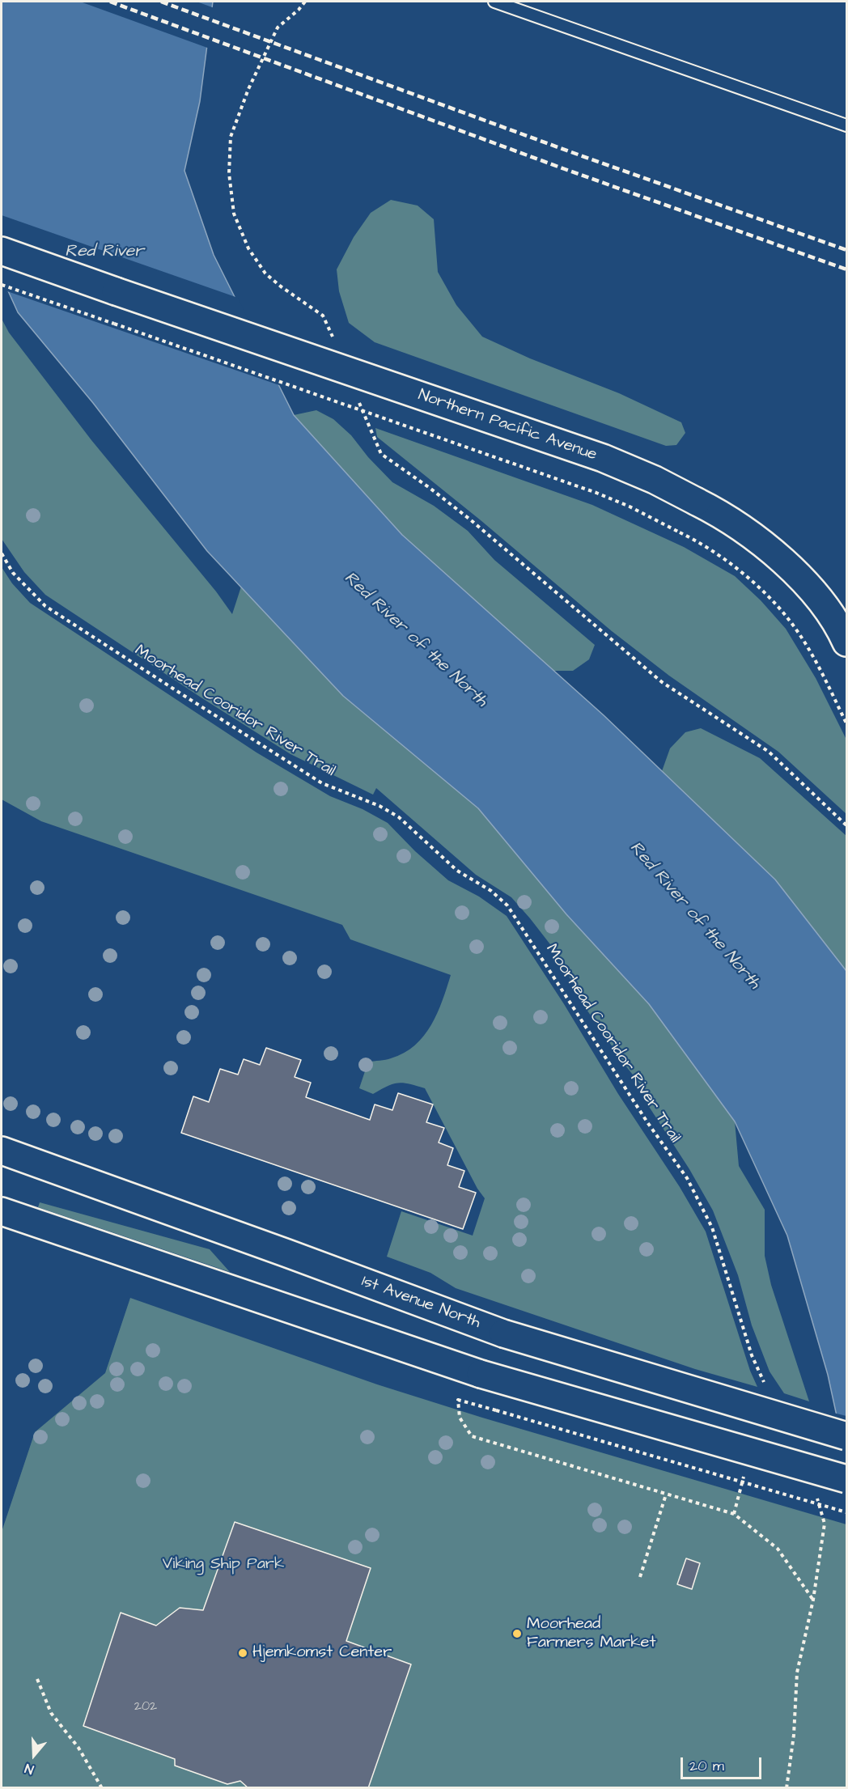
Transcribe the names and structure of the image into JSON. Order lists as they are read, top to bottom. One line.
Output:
{"streets":{"main road":["Northern Pacific Avenue","1st Avenue North"],"path":["Moorhead Cooridor River Trail"]},"water":["Red River","Red River of the North"],"parks":["Viking Ship Park"],"places":["Moorhead Farmers Market","Hjemkomst Center"],"house_numbers":["202"],"scale_bar":"20 m","north":"bottom"}
